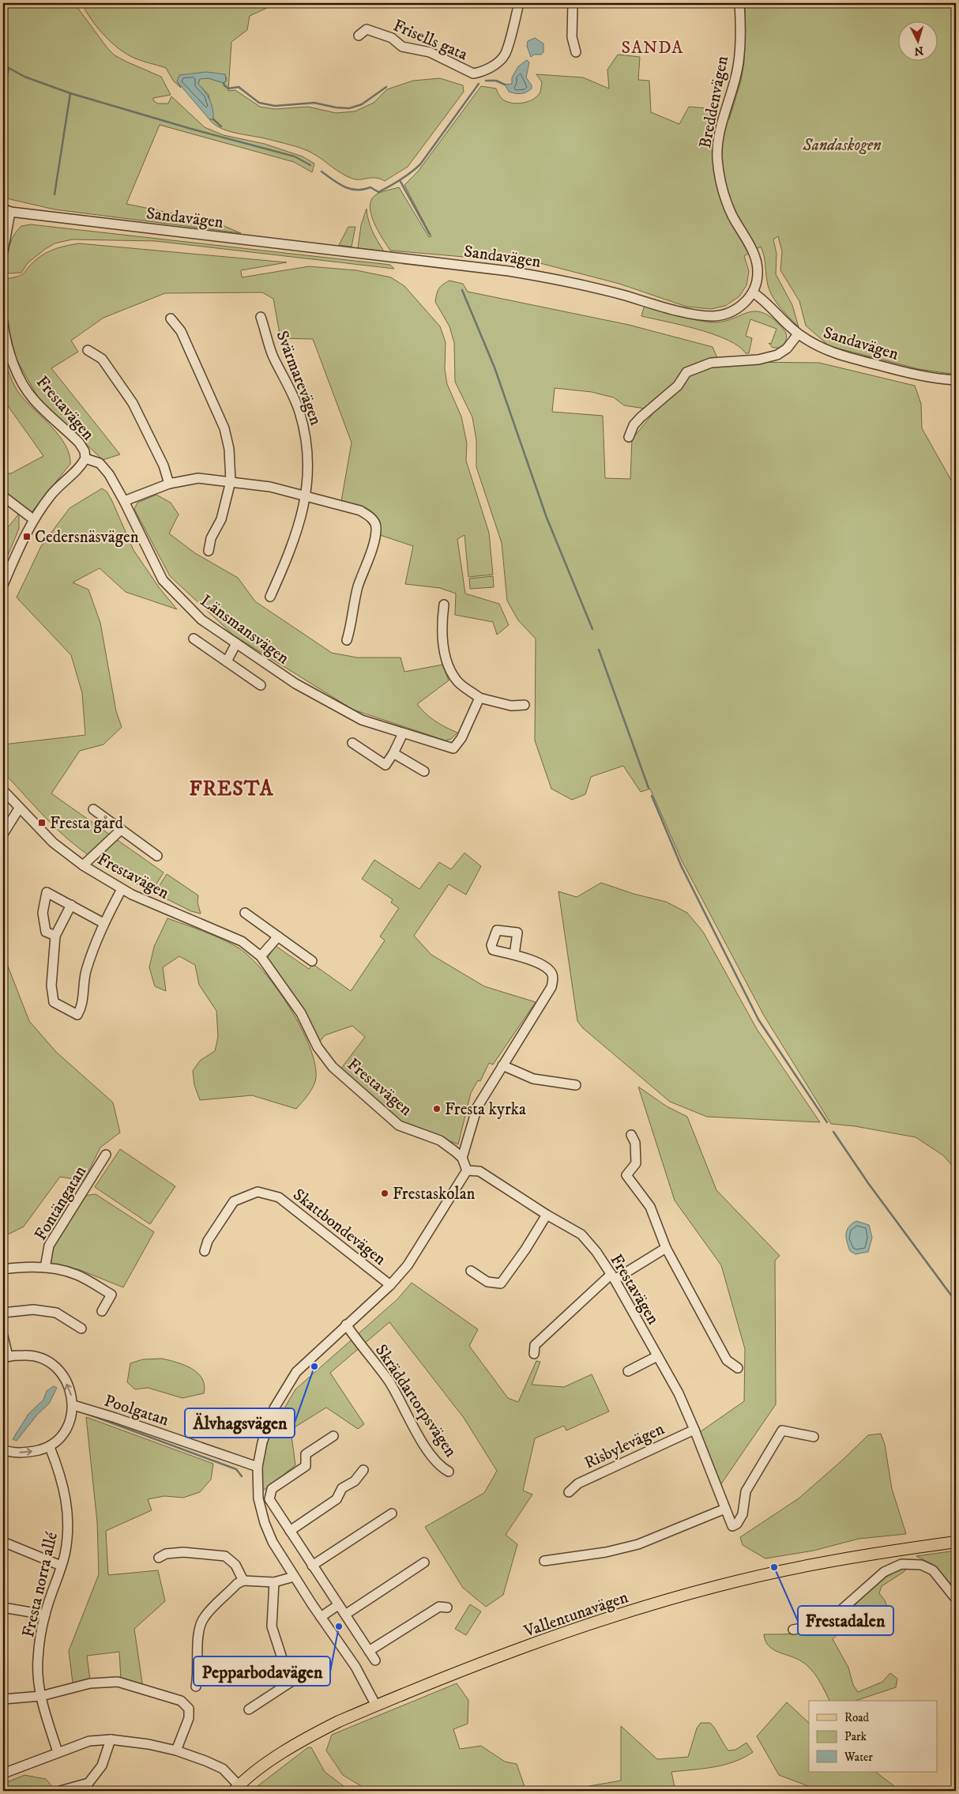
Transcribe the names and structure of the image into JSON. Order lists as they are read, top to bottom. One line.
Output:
{"streets":{"main road":["Vallentunavägen"],"street":["Frisells gata","Breddenvägen","Sandavägen","Svärmarevägen","Frestavägen","Länsmansvägen","Fontängatan","Skattbondevägen","Skräddartorpsvägen","Poolgatan","Risbylevägen","Fresta norra allé"]},"crossings":[["Breddenvägen","Sandavägen"],["Frestavägen","Länsmansvägen"],["Frestavägen","Risbylevägen"]],"districts":["SANDA","FRESTA"],"parks":["Sandaskogen"],"places":{"transit":["Cedersnäsvägen","Fresta gård"],"other":["Fresta kyrka","Frestaskolan","Älvhagsvägen","Frestadalen","Pepparbodavägen"]},"legend":["Road","Park","Water"],"north":"bottom"}
